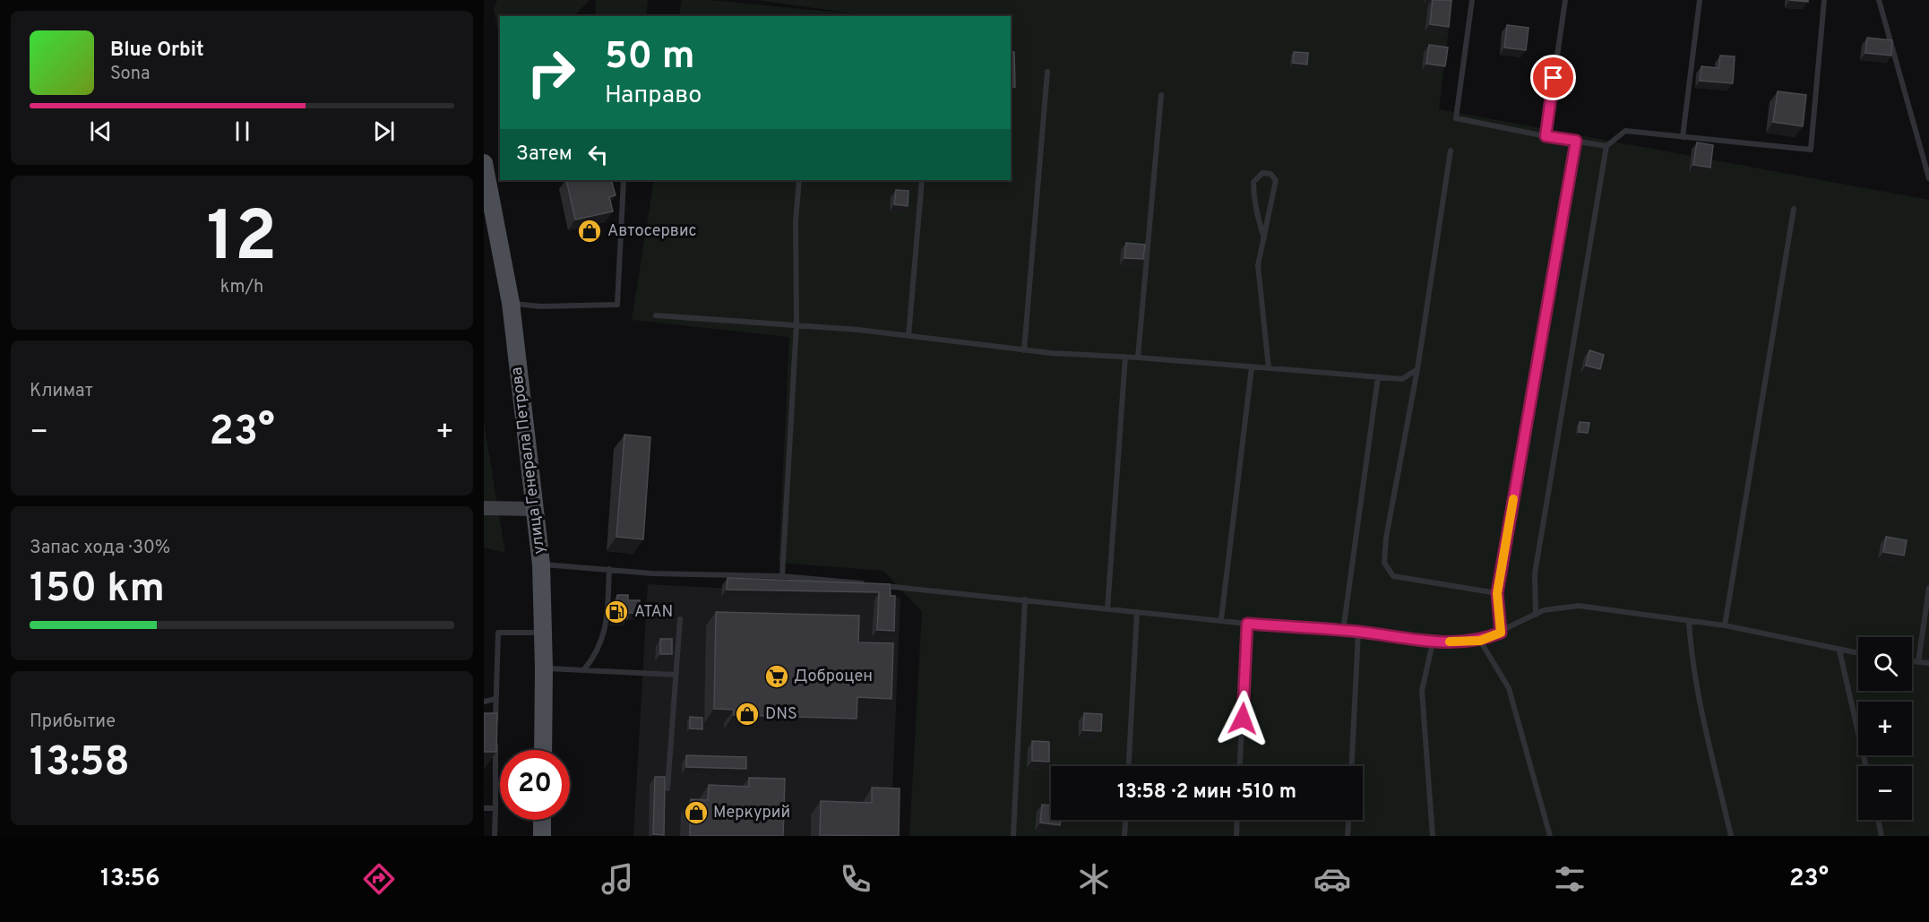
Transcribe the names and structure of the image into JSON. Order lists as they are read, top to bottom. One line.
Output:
{"streets":{"main road":["улица Генерала Петрова"]},"places":{"shop":["Автосервис","DNS","Меркурий"],"fuel station":["ATAN"],"supermarket":["Доброцен"]},"page":{"turn":["50 m","Направо"],"song":["Blue Orbit","Sona"],"then":"Затем","tile":[["12","km/h"],"Климат",["Запас хода · 30%","150 km"],["Прибытие","13:58"]],"heat":["−","23°","+"],"map_buttons":["+","−"],"limit":"20","trip":"13:58 · 2 мин · 510 m","tabs":["13:56","23°"]}}
